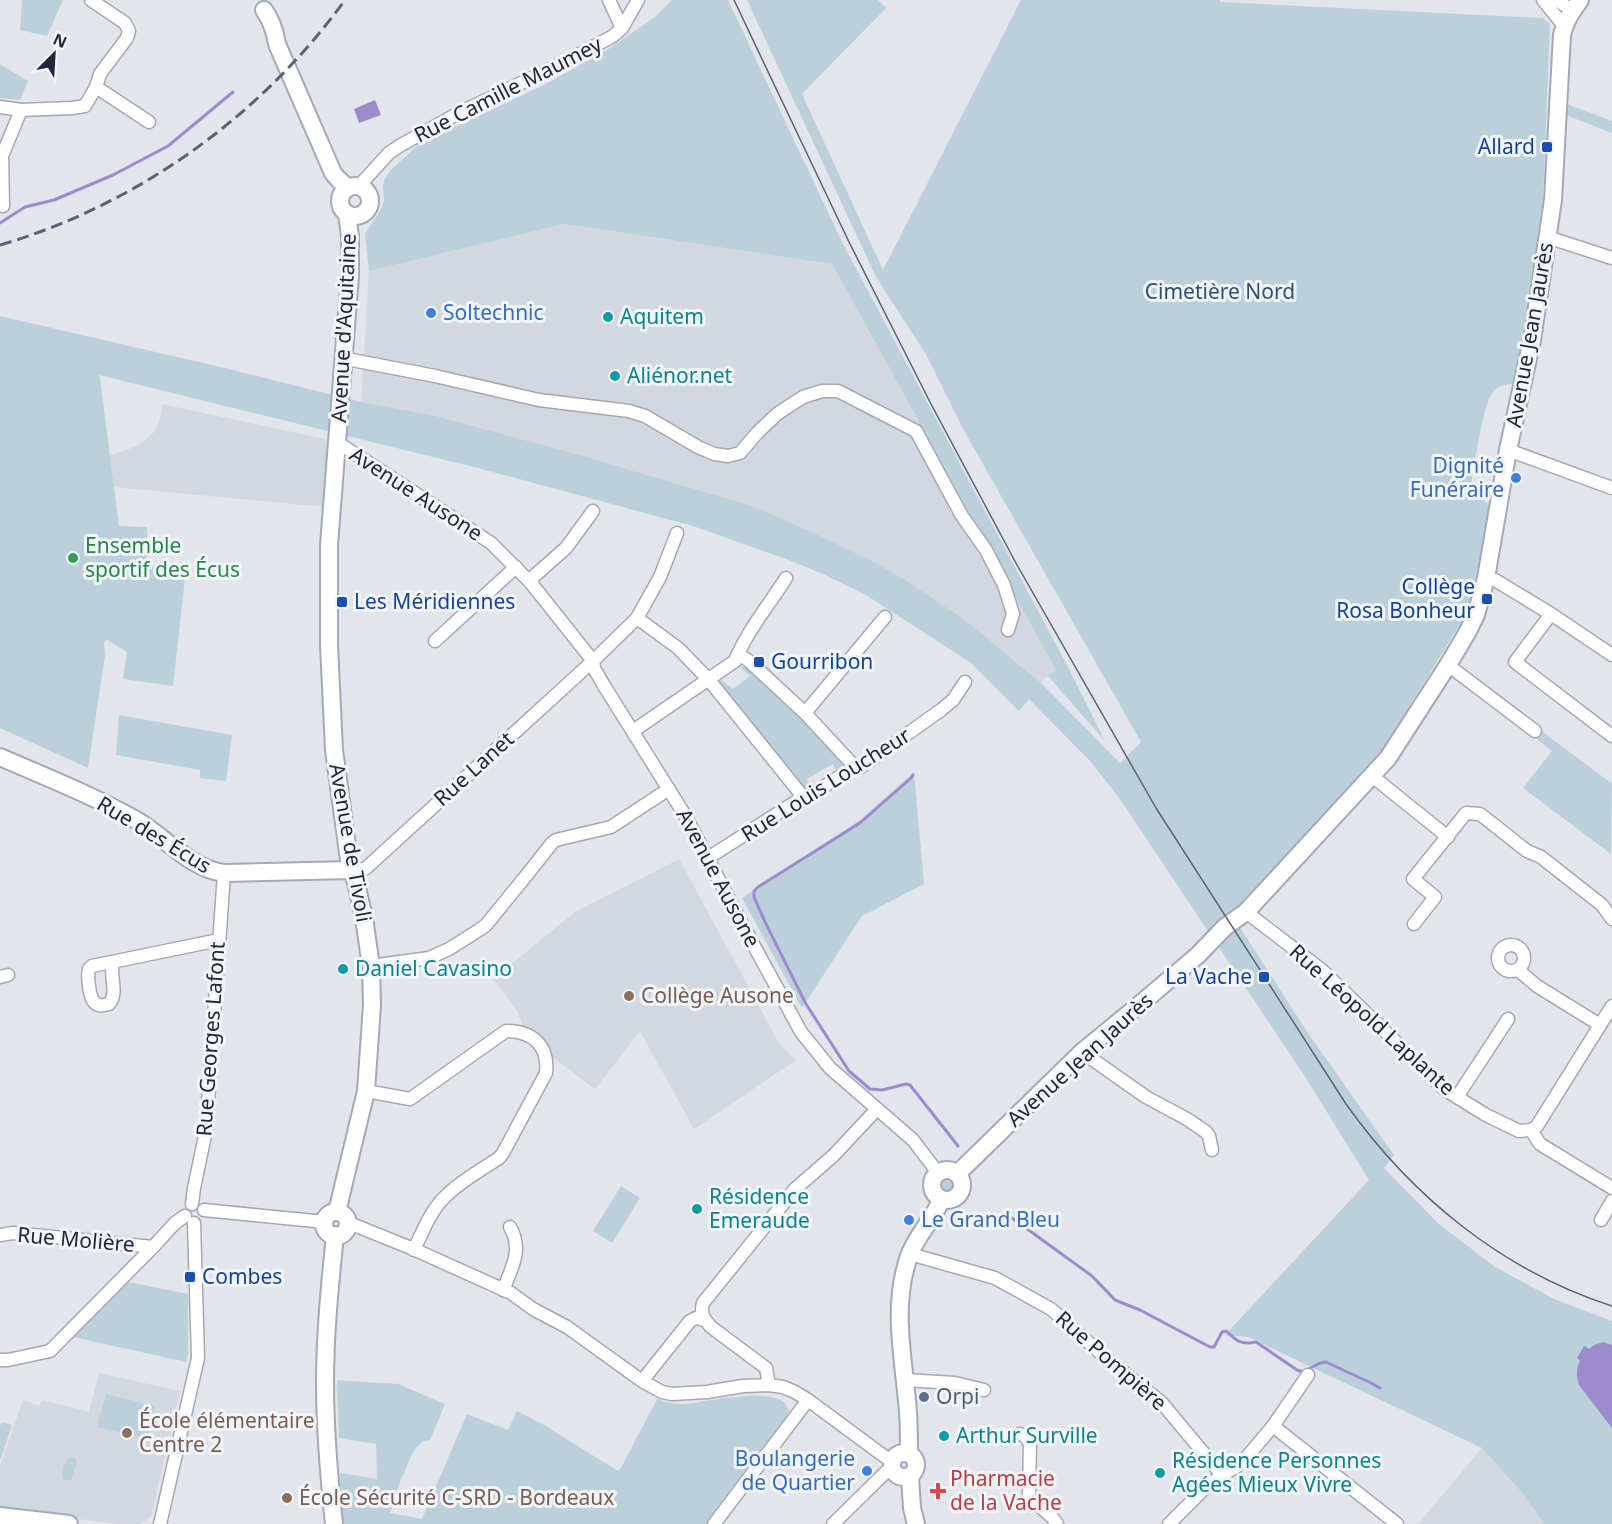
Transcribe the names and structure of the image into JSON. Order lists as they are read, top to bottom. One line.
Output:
{"streets":{"street":["Rue Camille Maumey","Avenue d'Aquitaine","Avenue Jean Jaurès","Avenue Ausone","Rue Lanet","Rue Louis Loucheur","Rue des Écus","Avenue de Tivoli","Rue Léopold Laplante","Rue Georges Lafont","Rue Molière","Rue Pompière"]},"crossings":[["Avenue d'Aquitaine","Avenue Ausone"],["Avenue d'Aquitaine","Avenue de Tivoli"],["Avenue Jean Jaurès","Avenue Ausone"],["Avenue Jean Jaurès","Rue Léopold Laplante"],["Avenue Ausone","Rue Lanet"],["Avenue Ausone","Rue Louis Loucheur"],["Avenue Ausone","Avenue de Tivoli"],["Rue Lanet","Rue des Écus"],["Rue Lanet","Avenue de Tivoli"],["Rue des Écus","Avenue de Tivoli"],["Rue des Écus","Rue Georges Lafont"]],"parks":["Cimetière Nord"],"places":{"transit":["Allard","Collège Rosa Bonheur","Les Méridiennes","Gourribon","La Vache","Combes"],"other":["Soltechnic","Aquitem","Aliénor.net","Dignité Funéraire","Ensemble sportif des Écus","Daniel Cavasino","Collège Ausone","Résidence Emeraude","Le Grand Bleu","Orpi","École élémentaire Centre 2","Arthur Surville","Boulangerie de Quartier","Résidence Personnes Agées Mieux Vivre","École Sécurité C-SRD - Bordeaux"],"health":["Pharmacie de la Vache"]},"north":"top right"}
